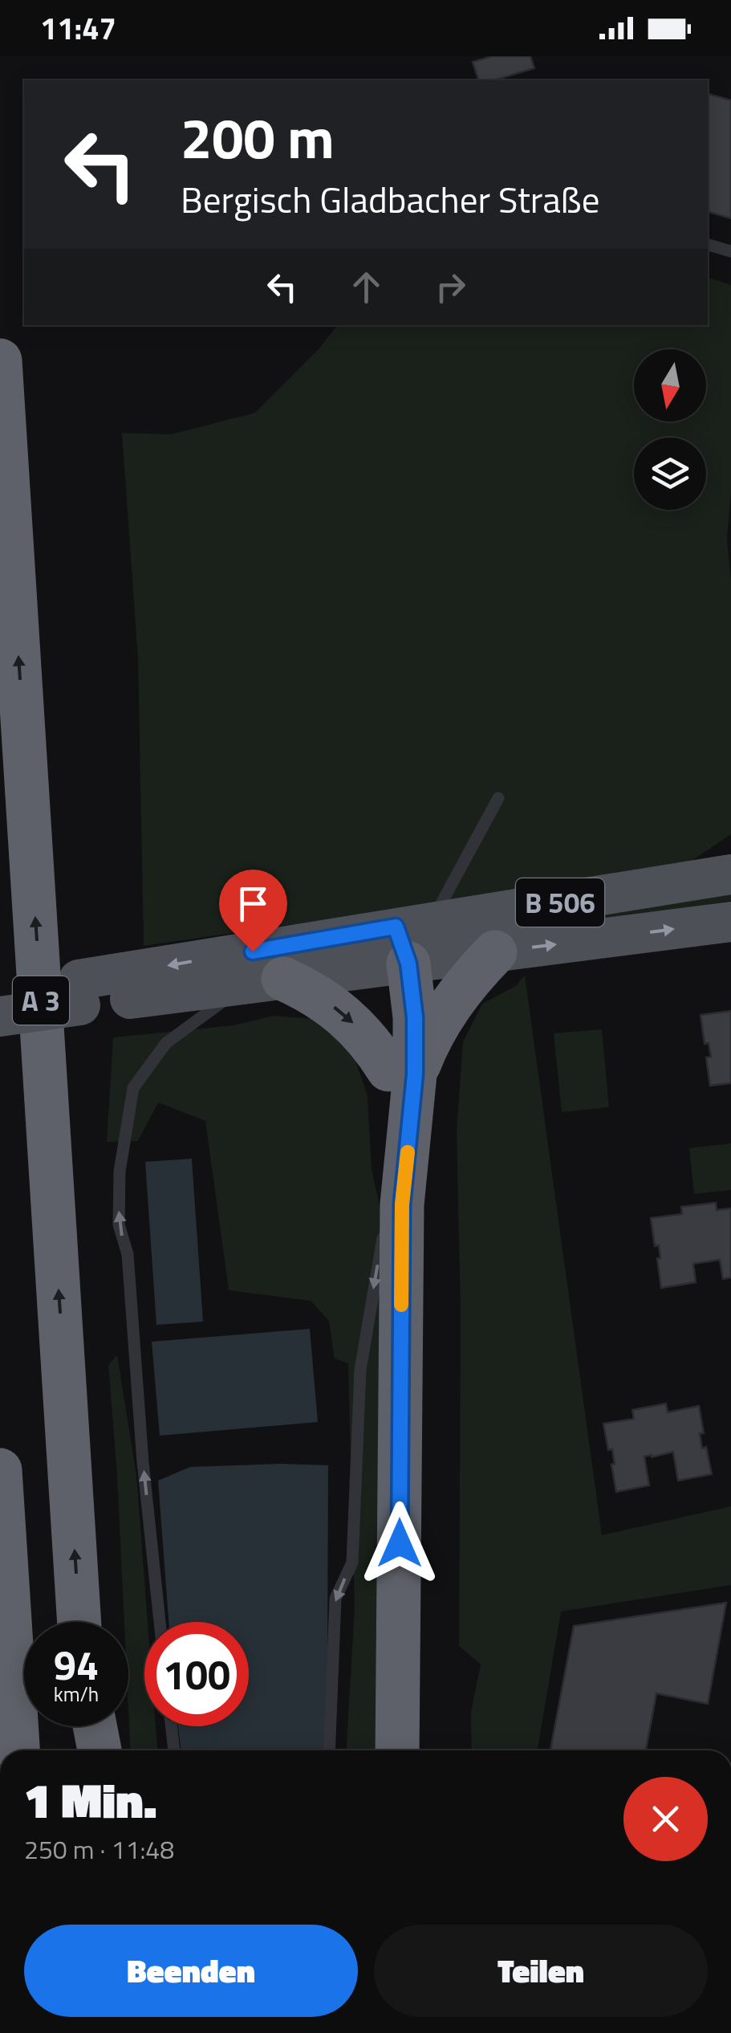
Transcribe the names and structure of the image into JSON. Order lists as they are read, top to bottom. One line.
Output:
{"streets":{"highway":["A 3"],"main road":["B 506"]},"north":"bottom","page":{"status":"11:47","turn":["200 m","Bergisch Gladbacher Straße"],"speed":"94 km/h","limit":"100","heading":["1 Min.","250 m · 11:48"],"buttons":["Beenden","Teilen"]}}
